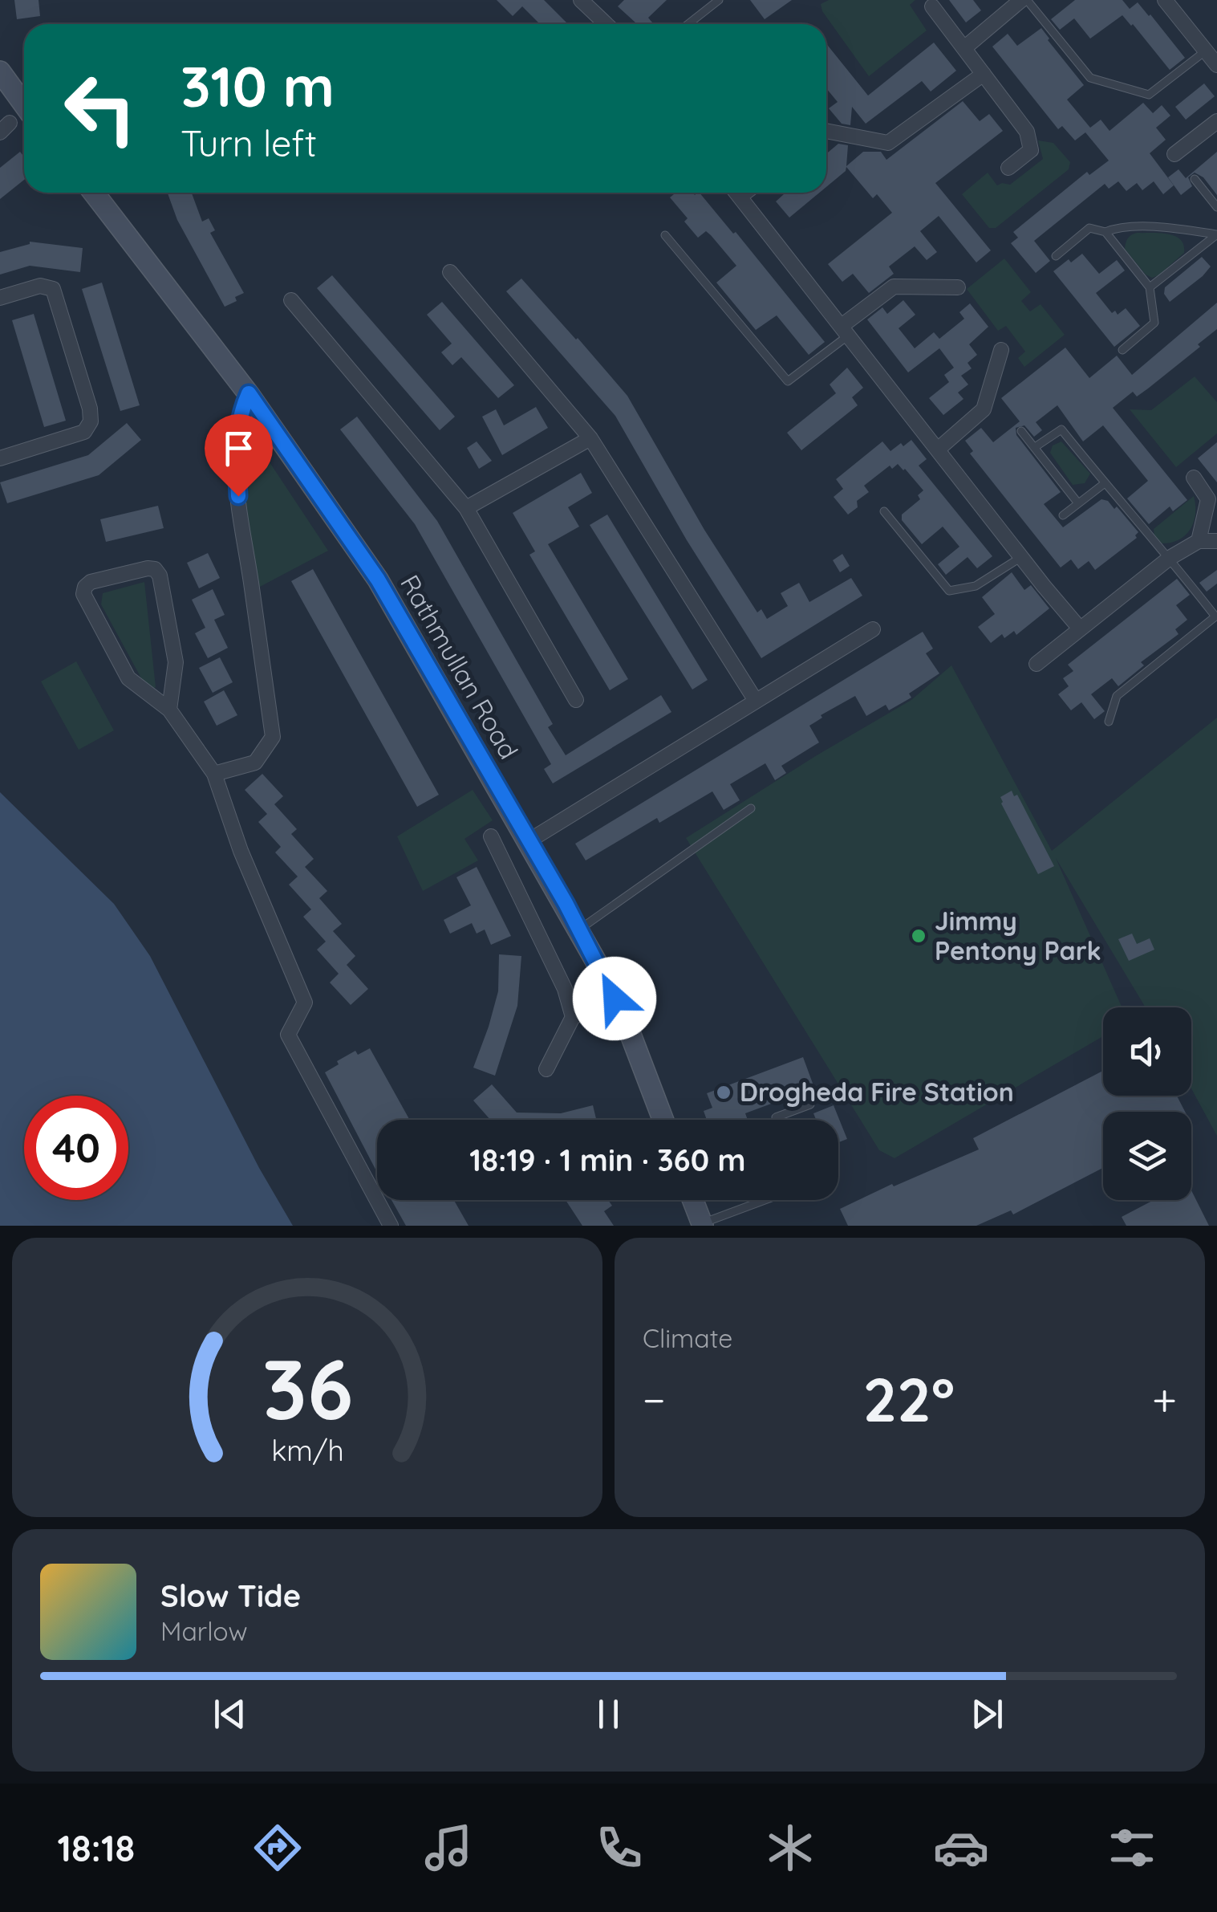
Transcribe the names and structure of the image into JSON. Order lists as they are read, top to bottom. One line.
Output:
{"streets":{"street":["Rathmullan Road"]},"places":["Jimmy Pentony Park","Drogheda Fire Station"],"page":{"turn":["310 m","Turn left"],"limit":"40","trip":"18:19 · 1 min · 360 m","tile":"Climate","heat":["−","22°","+"],"song":["Slow Tide","Marlow"],"tabs":"18:18","gauge":["36","km/h"]}}
